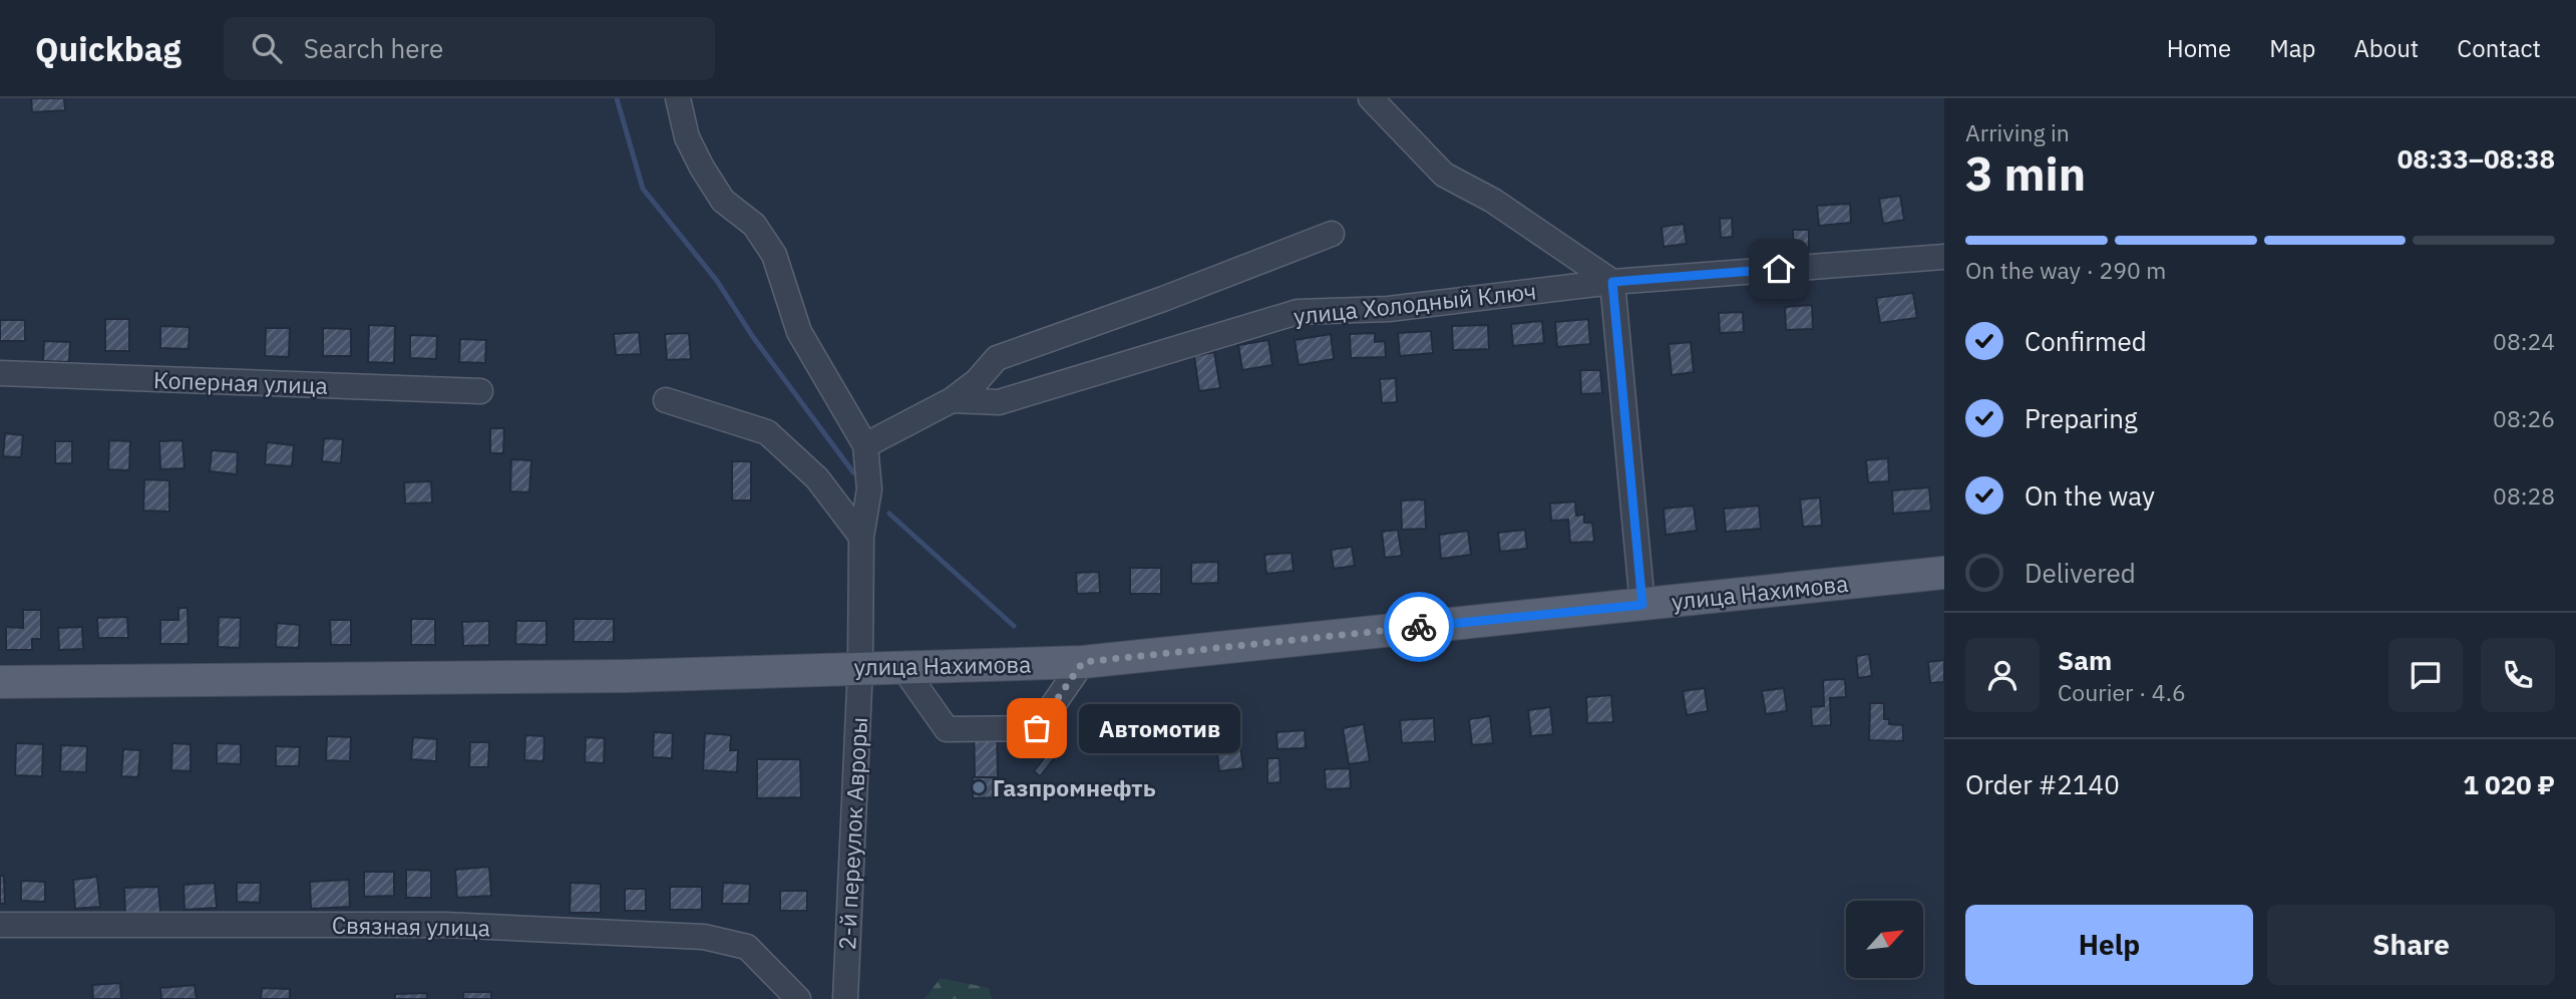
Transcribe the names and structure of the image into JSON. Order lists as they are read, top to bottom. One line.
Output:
{"streets":{"main road":["улица Нахимова"],"street":["улица Холодный Ключ","Коперная улица","2-й переулок Авроры","Связная улица"]},"crossings":[["улица Нахимова","2-й переулок Авроры"]],"places":["Автомотив","Газпромнефть"],"north":"top right","page":{"header":"Quickbag","search":"Search here","nav":["Home","Map","About","Contact"],"heading":["3 min","Arriving in","08:33–08:38"],"panel":["Sam","Courier · 4.6","Order #2140","1 020 ₽"],"bar":"On the way · 290 m","list":[["Confirmed","08:24"],["Preparing","08:26"],["On the way","08:28"],"Delivered"],"bubble":"Автомотив","buttons":["Help","Share"]}}
